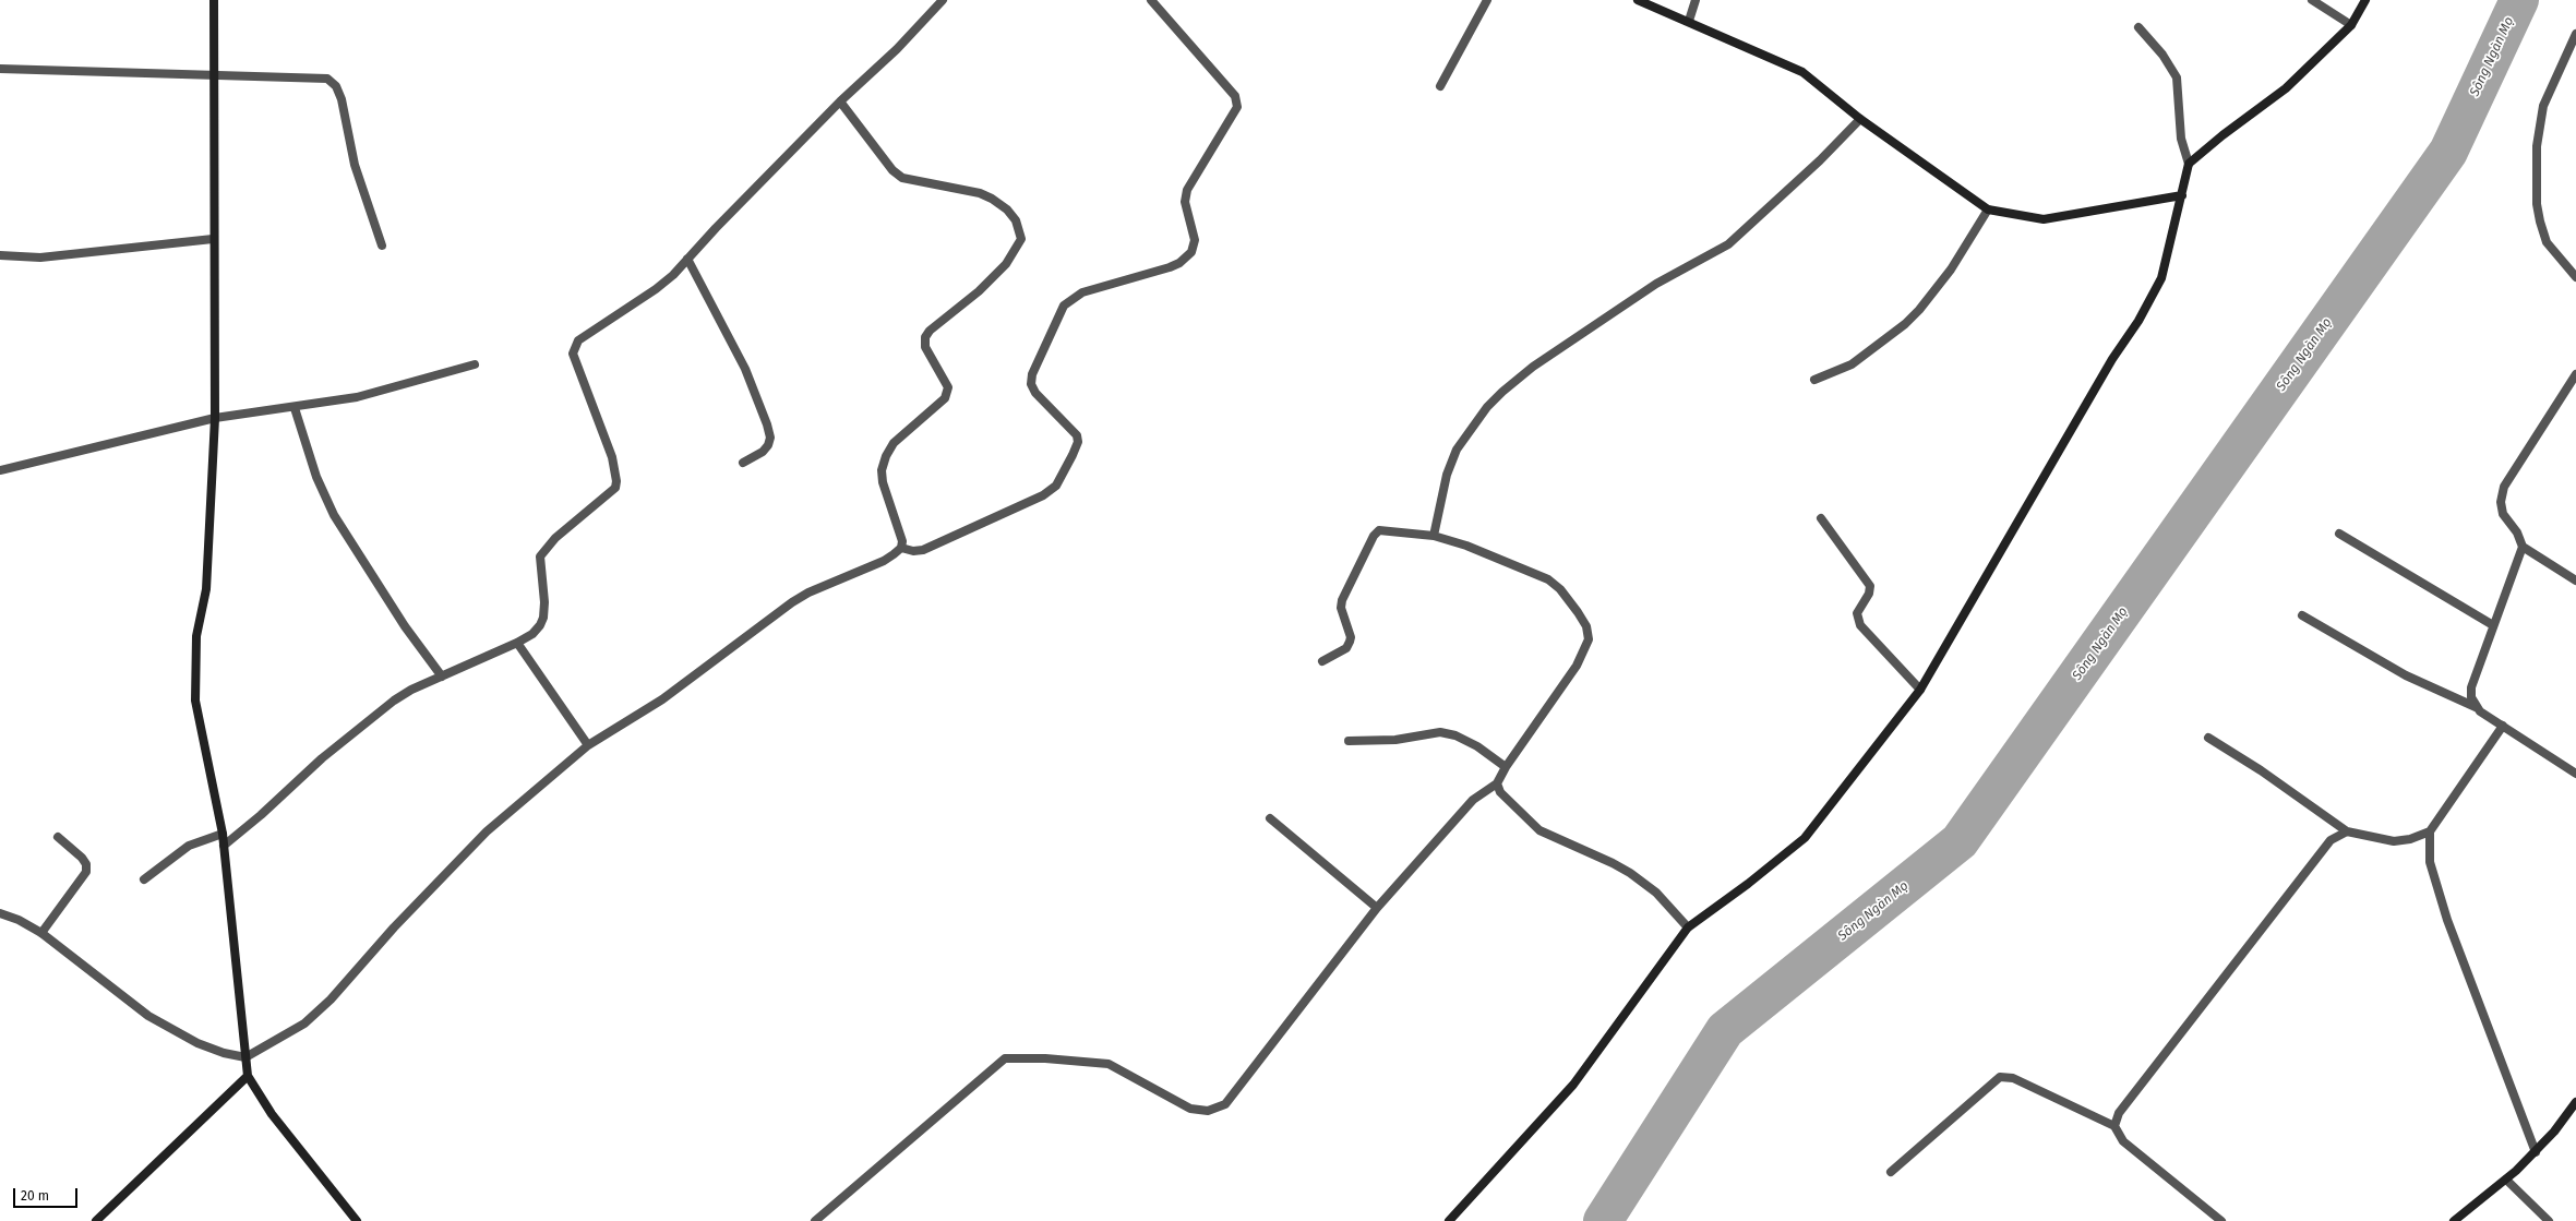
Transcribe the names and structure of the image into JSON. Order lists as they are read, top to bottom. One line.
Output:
{"water":["Sông Ngàn Mọ"],"scale_bar":"20 m"}
